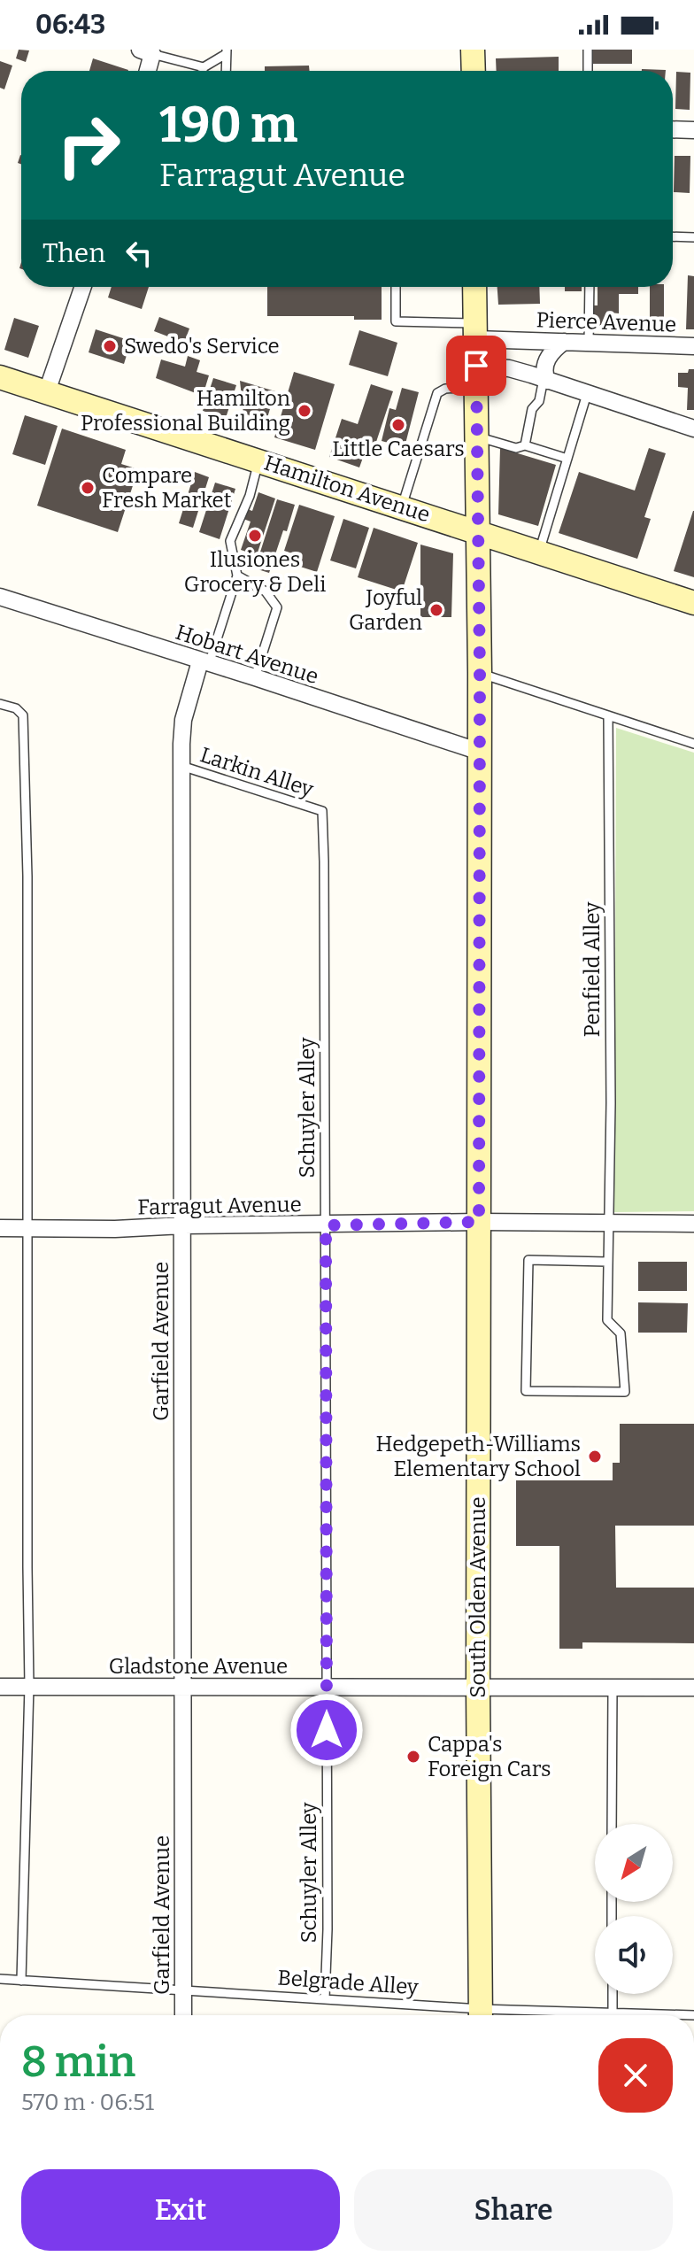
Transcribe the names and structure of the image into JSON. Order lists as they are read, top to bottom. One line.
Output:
{"streets":{"main road":["Hamilton Avenue","South Olden Avenue"],"street":["Pierce Avenue","Hobart Avenue","Farragut Avenue","Garfield Avenue","Gladstone Avenue"],"lane":["Larkin Alley","Penfield Alley","Schuyler Alley","Belgrade Alley"]},"crossings":[["Pierce Avenue","South Olden Avenue"],["Hamilton Avenue","South Olden Avenue"],["Hobart Avenue","Garfield Avenue"],["Hobart Avenue","South Olden Avenue"],["Larkin Alley","Schuyler Alley"],["Larkin Alley","Garfield Avenue"],["Penfield Alley","Farragut Avenue"],["Schuyler Alley","Farragut Avenue"],["Schuyler Alley","Gladstone Avenue"],["Schuyler Alley","Belgrade Alley"],["Farragut Avenue","Garfield Avenue"],["Farragut Avenue","South Olden Avenue"],["Garfield Avenue","Gladstone Avenue"],["Garfield Avenue","Belgrade Alley"],["South Olden Avenue","Gladstone Avenue"]],"places":["Swedo's Service","Hamilton Professional Building","Little Caesars","Compare Fresh Market","Ilusiones Grocery & Deli","Joyful Garden","Hedgepeth-Williams Elementary School","Cappa's Foreign Cars"],"north":"bottom left","page":{"status":"06:43","turn":["190 m","Farragut Avenue"],"then":"Then","heading":["8 min","570 m · 06:51"],"buttons":["Exit","Share"]}}
